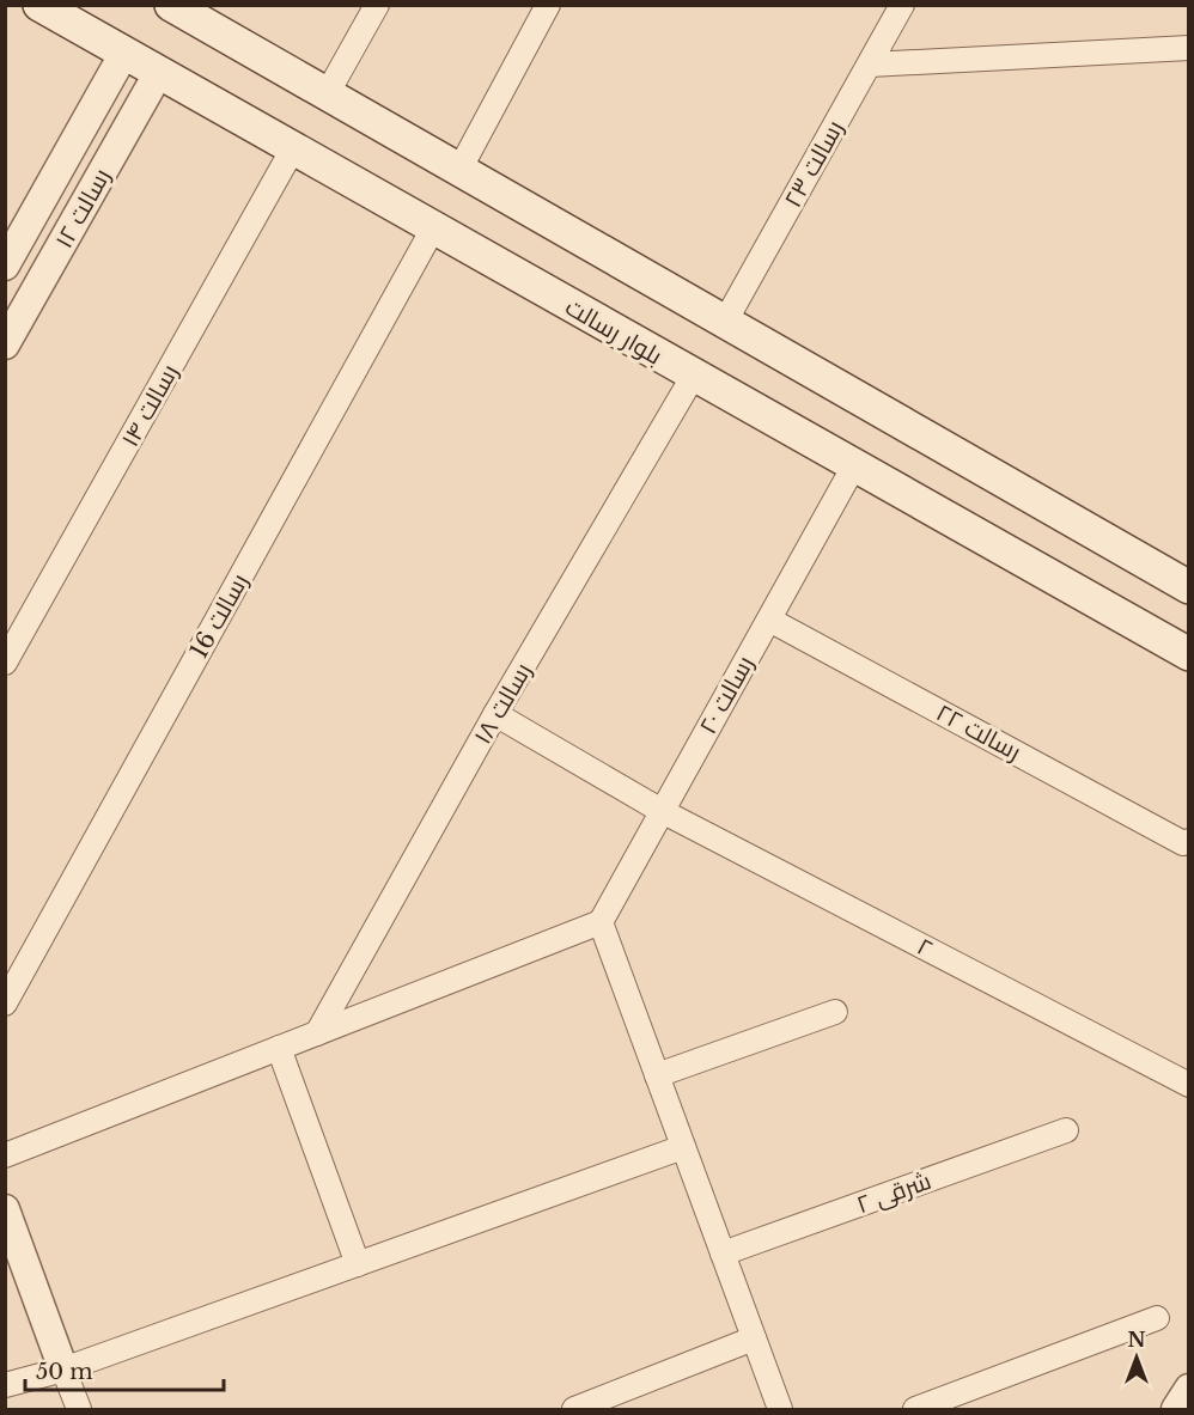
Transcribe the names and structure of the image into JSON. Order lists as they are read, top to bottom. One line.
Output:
{"streets":{"main road":["بلوار رسالت"],"street":["رسالت ۲۳","رسالت ۱۲","رسالت ۱۴","رسالت 16","رسالت ۲۰","رسالت ۱۸","رسالت ۲۲","۲","۲ شرقی"]},"crossings":[["رسالت ۱۲","بلوار رسالت"],["بلوار رسالت","رسالت ۱۴"],["بلوار رسالت","رسالت 16"],["بلوار رسالت","رسالت ۲۰"],["بلوار رسالت","رسالت ۱۸"],["رسالت ۲۰","رسالت ۲۲"],["رسالت ۲۰","۲"],["رسالت ۱۸","۲"]],"scale_bar":"50 m","north":"top"}
